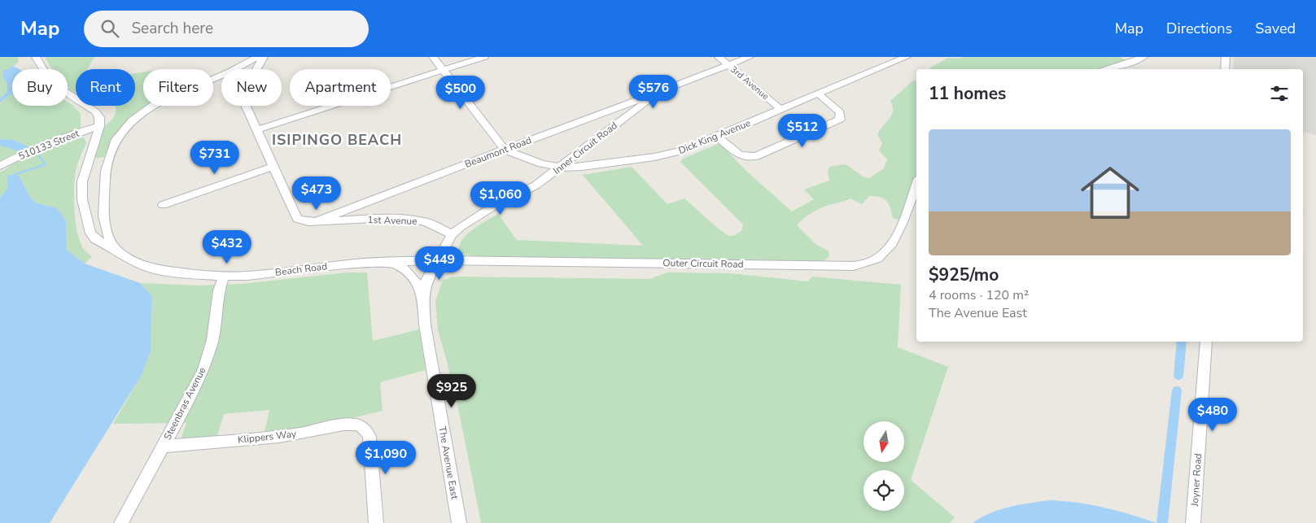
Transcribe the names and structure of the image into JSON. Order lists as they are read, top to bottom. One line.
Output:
{"streets":{"street":["3rd Avenue","Dick King Avenue","510133 Street","Inner Circuit Road","Beaumont Road","1st Avenue","Outer Circuit Road","Beach Road","Steenbras Avenue","Klippers Way","The Avenue East","Joyner Road"]},"crossings":[["3rd Avenue","Dick King Avenue"],["3rd Avenue","Inner Circuit Road"],["Dick King Avenue","Inner Circuit Road"],["Dick King Avenue","Beaumont Road"],["510133 Street","Beach Road"],["Inner Circuit Road","Beaumont Road"],["Inner Circuit Road","1st Avenue"],["Inner Circuit Road","Outer Circuit Road"],["Inner Circuit Road","Beach Road"],["Inner Circuit Road","The Avenue East"],["Beaumont Road","1st Avenue"],["Outer Circuit Road","Beach Road"],["Outer Circuit Road","The Avenue East"],["Beach Road","Steenbras Avenue"],["Beach Road","The Avenue East"],["Steenbras Avenue","Klippers Way"]],"districts":["ISIPINGO BEACH"],"north":"bottom","page":{"header":"Map","search":"Search here","nav":["Map","Directions","Saved"],"chip":["Buy","Rent","Filters","New","Apartment"],"heading":"11 homes","price":["$576","$500","$512","$731","$473","$1,060","$432","$449","$925","$480","$1,090"],"list":[{"name":"$925/mo","note":"4 rooms · 120 m² · The Avenue East"}]}}
